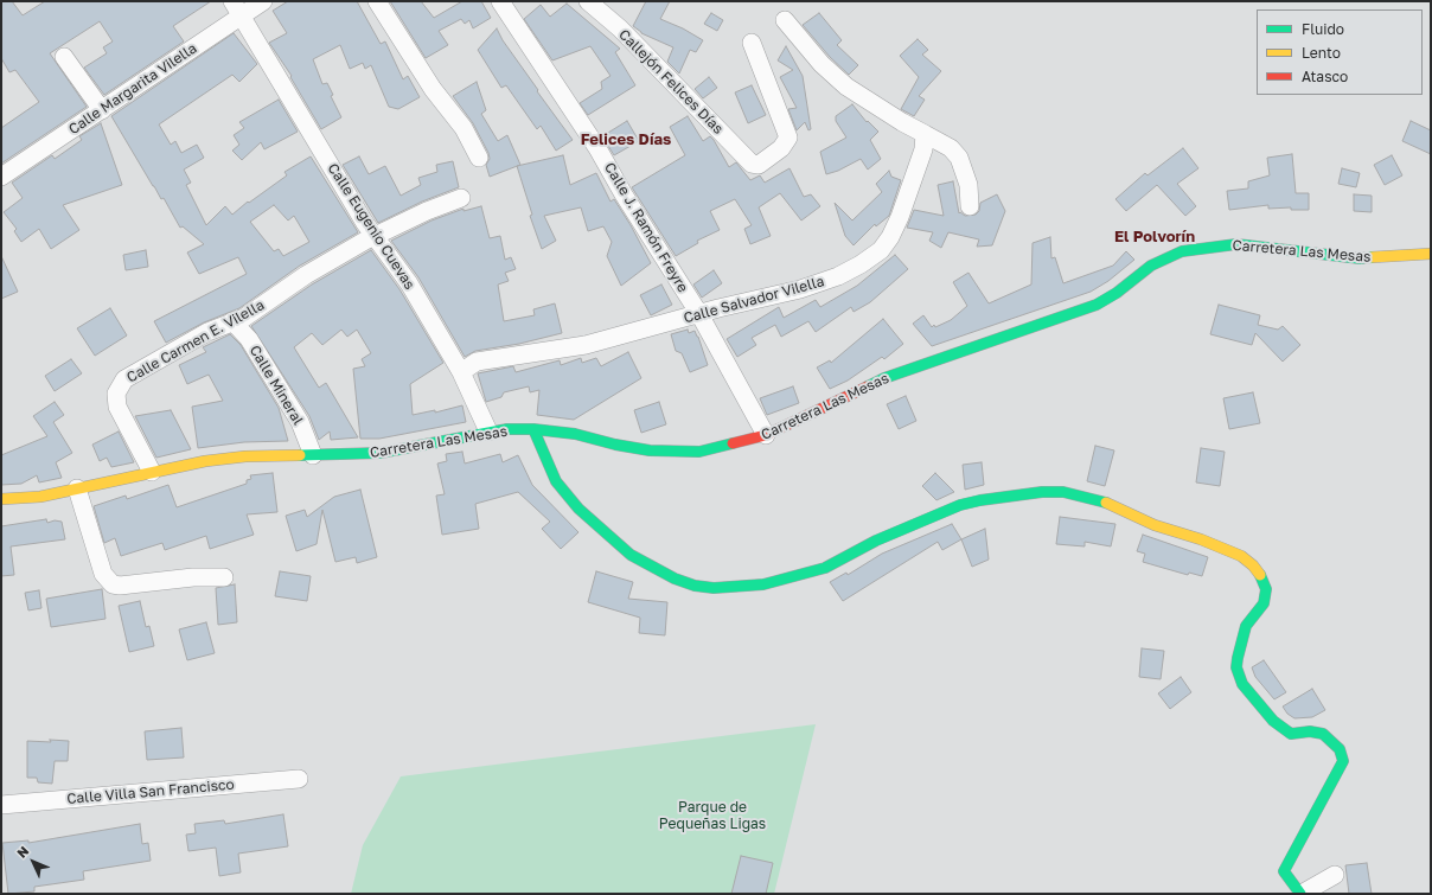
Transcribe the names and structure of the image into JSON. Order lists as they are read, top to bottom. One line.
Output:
{"streets":{"street":["Callejón Felices Días","Calle Margarita Vilella","Calle Eugenio Cuevas","Calle J. Ramón Freyre","Carretera Las Mesas","Calle Salvador Vilella","Calle Carmen E. Vilella","Calle Mineral","Calle Villa San Francisco"]},"crossings":[["Calle Margarita Vilella","Calle Eugenio Cuevas"],["Calle Eugenio Cuevas","Carretera Las Mesas"],["Calle Eugenio Cuevas","Calle Salvador Vilella"],["Calle Eugenio Cuevas","Calle Carmen E. Vilella"],["Calle J. Ramón Freyre","Carretera Las Mesas"],["Calle J. Ramón Freyre","Calle Salvador Vilella"],["Carretera Las Mesas","Calle Carmen E. Vilella"],["Carretera Las Mesas","Calle Mineral"],["Calle Carmen E. Vilella","Calle Mineral"]],"districts":["Felices Días","El Polvorín"],"parks":["Parque de Pequeñas Ligas"],"legend":["Fluido","Lento","Atasco"],"north":"top left"}
